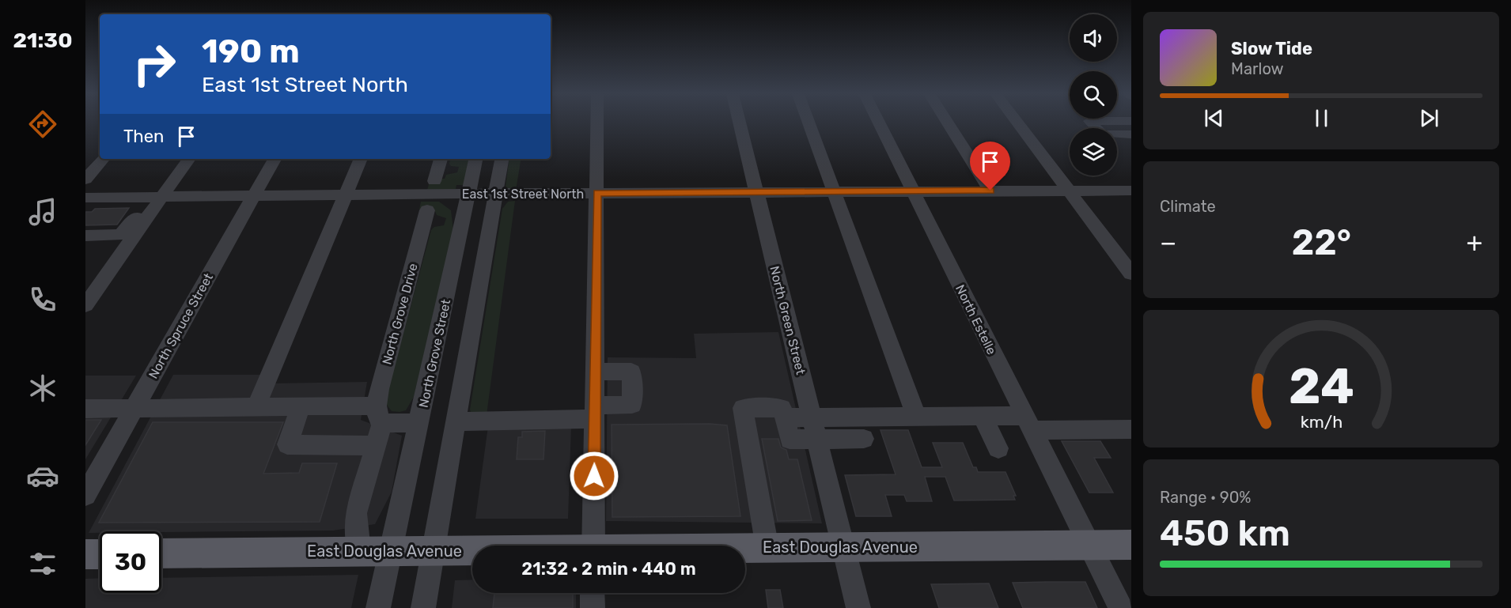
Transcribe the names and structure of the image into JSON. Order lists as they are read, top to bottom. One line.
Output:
{"streets":{"main road":["East Douglas Avenue"],"street":["East 1st Street North","North Grove Drive","North Estelle","North Green Street","North Spruce Street","North Grove Street"]},"crossings":[["East 1st Street North","North Grove Drive"],["East 1st Street North","North Estelle"],["East 1st Street North","North Green Street"],["East 1st Street North","North Spruce Street"],["East 1st Street North","North Grove Street"],["North Grove Drive","East Douglas Avenue"],["North Estelle","East Douglas Avenue"],["North Green Street","East Douglas Avenue"],["North Grove Street","East Douglas Avenue"]],"page":{"tabs":"21:30","turn":["190 m","East 1st Street North"],"song":["Slow Tide","Marlow"],"then":"Then","tile":["Climate",["Range · 90%","450 km"]],"heat":["−","22°","+"],"limit":"30","trip":"21:32 · 2 min · 440 m","gauge":["24","km/h"]}}
